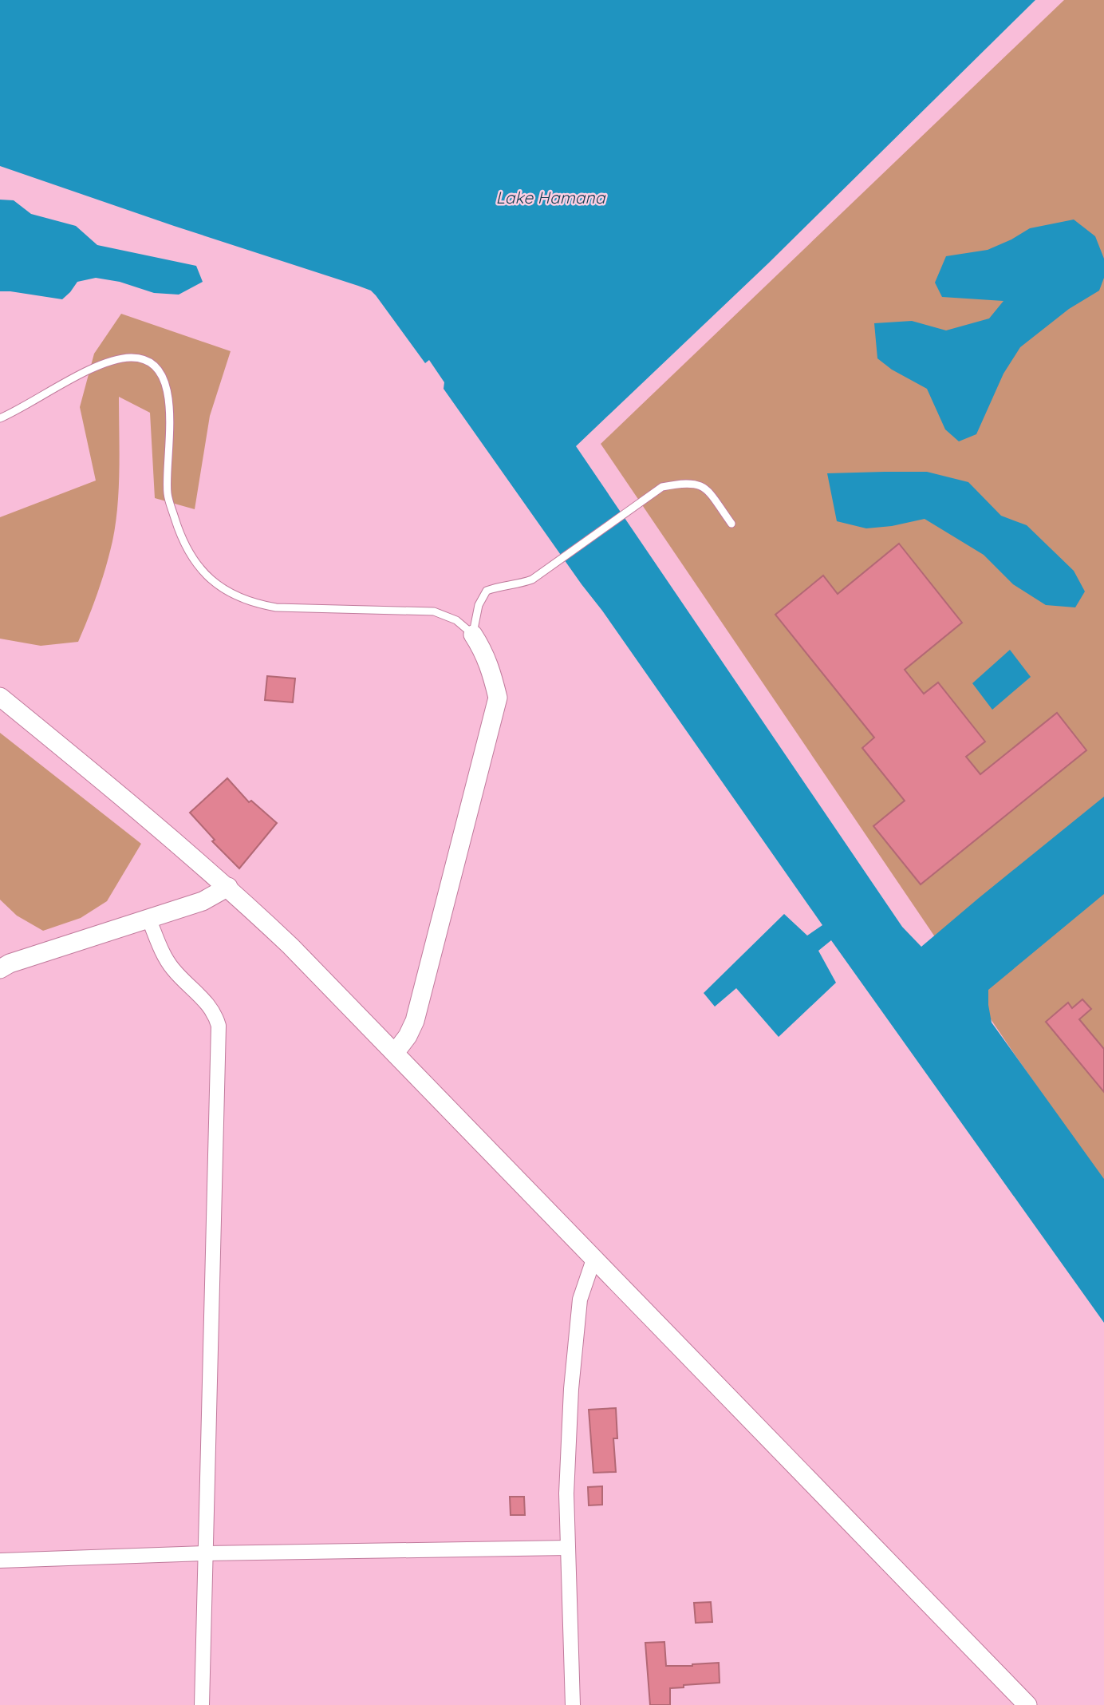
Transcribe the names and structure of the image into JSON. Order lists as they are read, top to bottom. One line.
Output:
{"water":["Lake Hamana"]}
